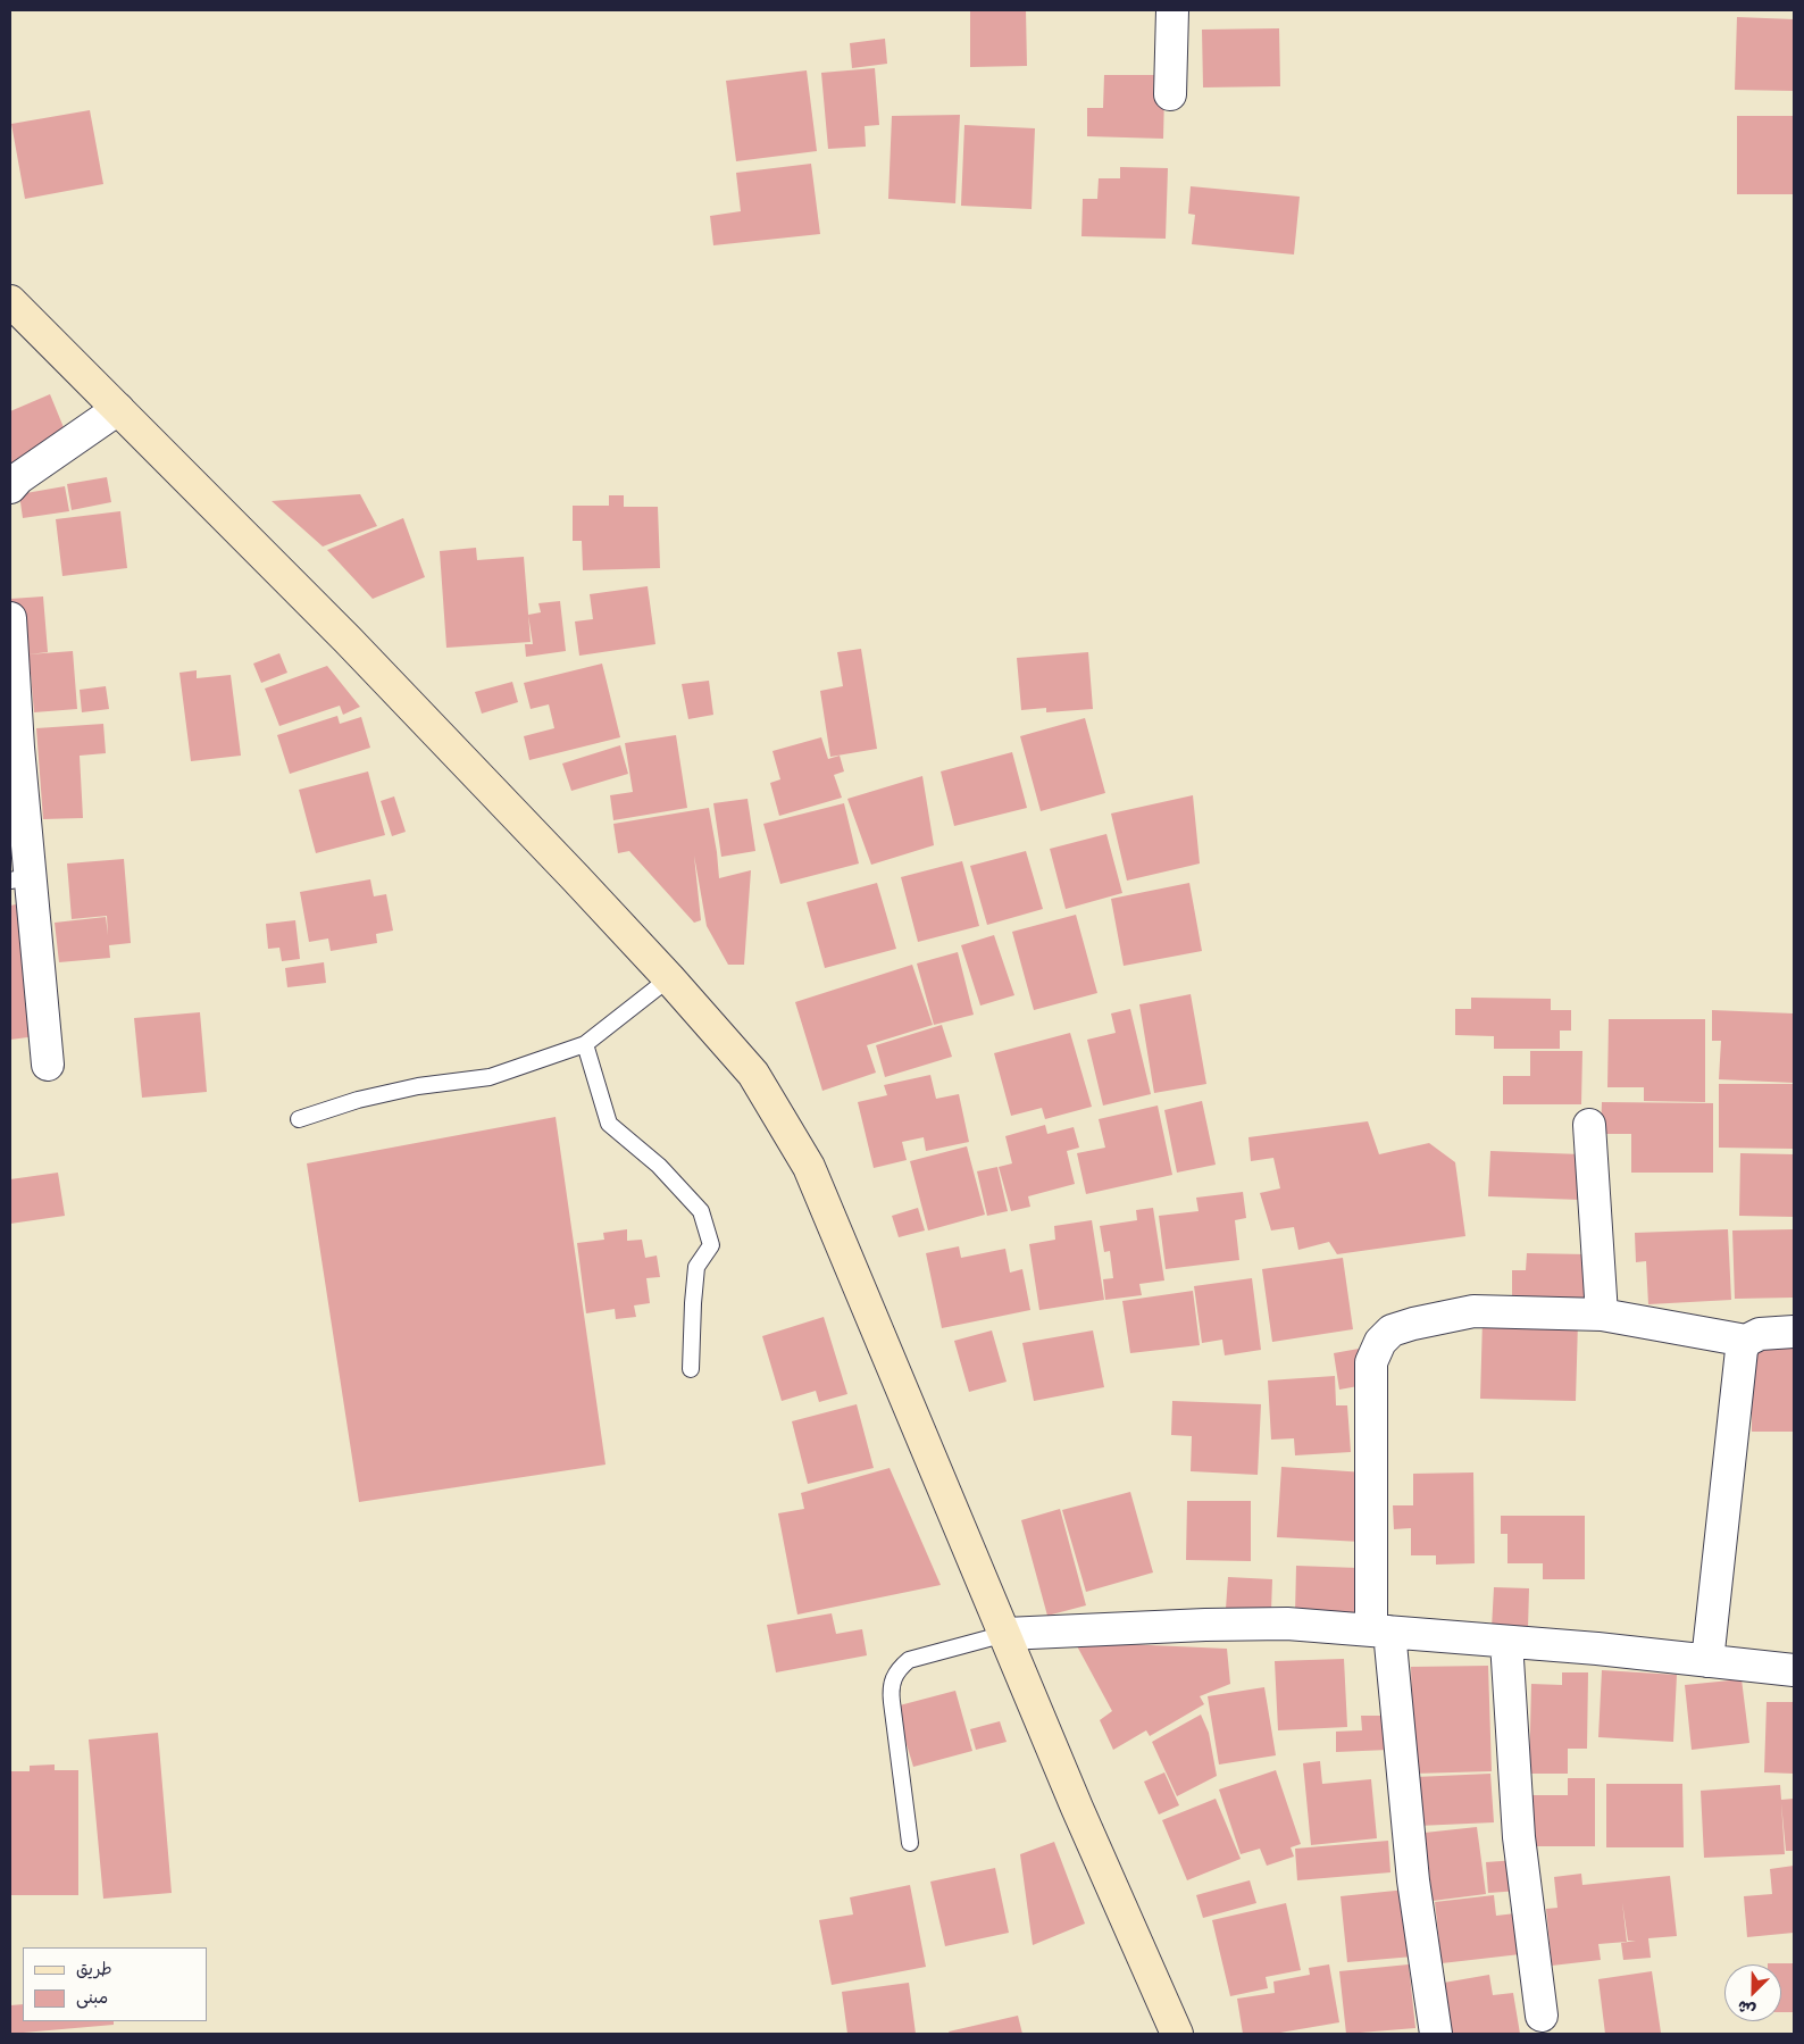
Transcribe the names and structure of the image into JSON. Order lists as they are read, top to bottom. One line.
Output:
{"legend":["طريق","مبنى"],"north":"bottom left"}
